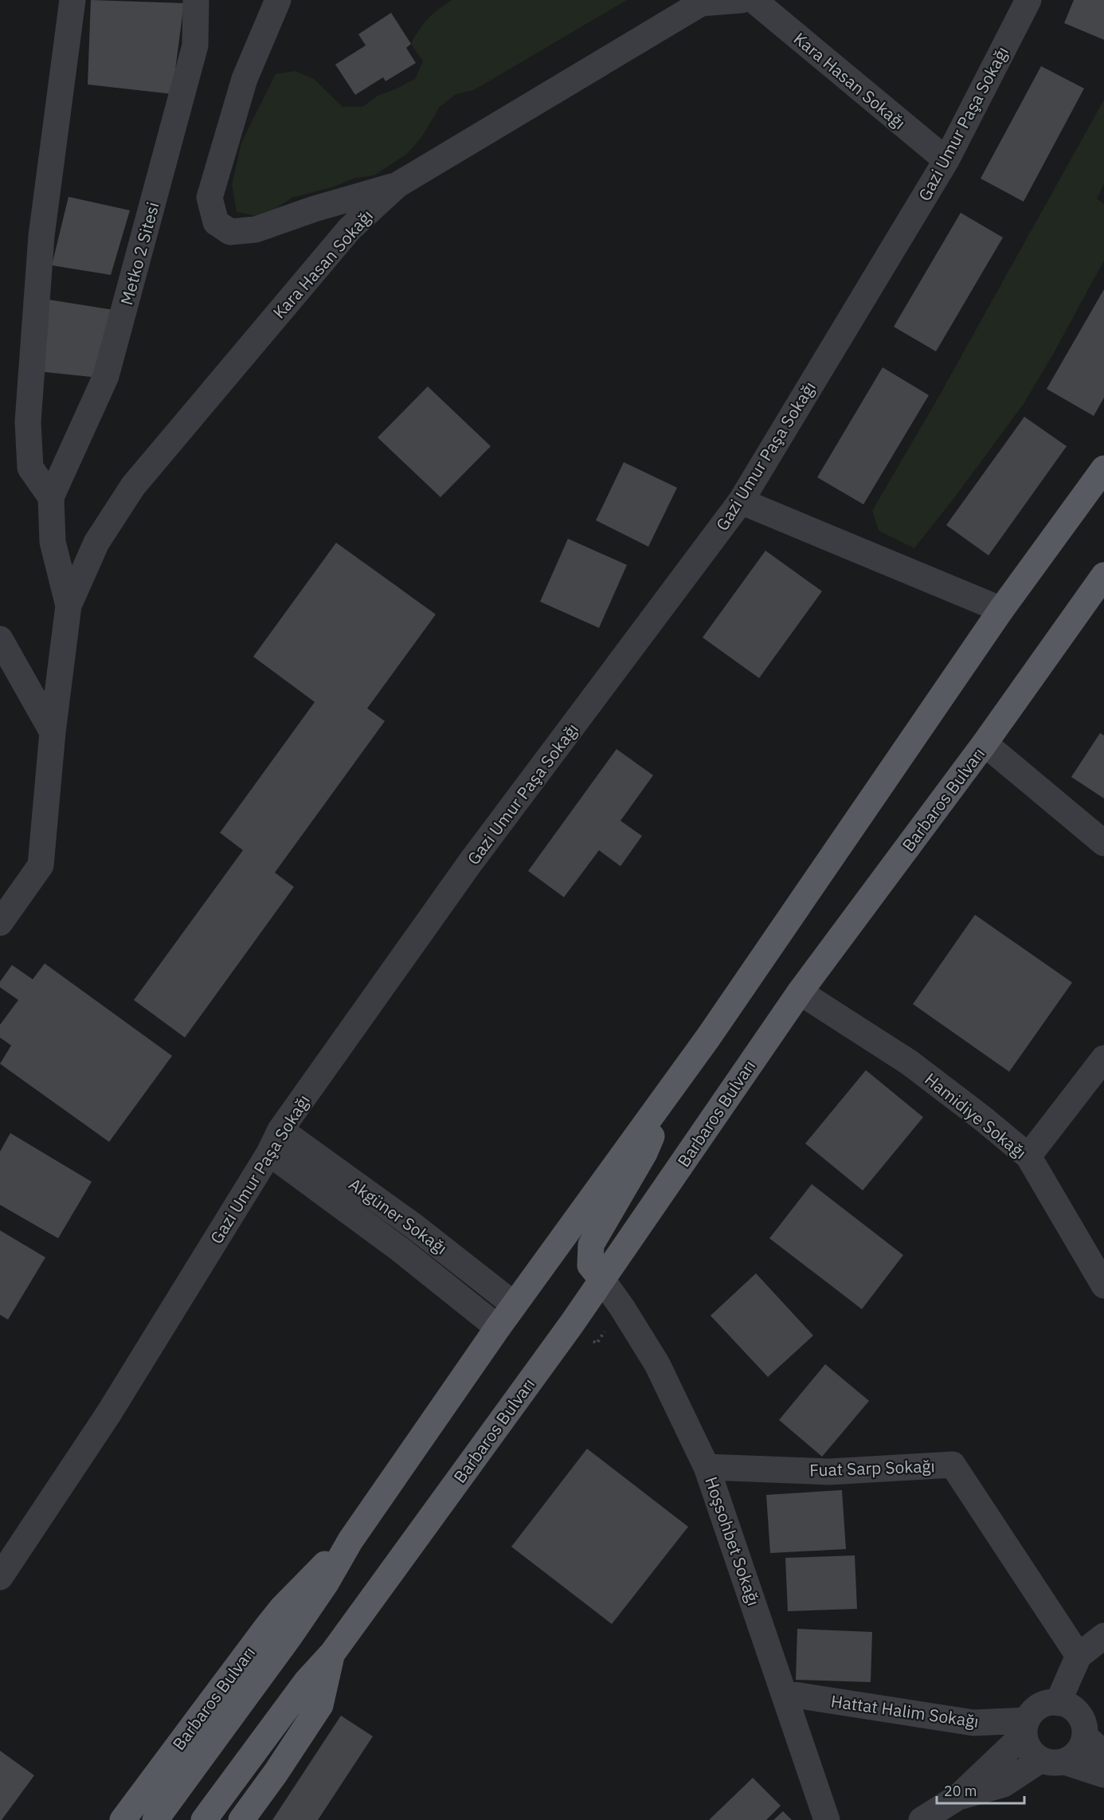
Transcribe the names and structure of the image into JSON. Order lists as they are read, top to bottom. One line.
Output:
{"streets":{"main road":["Barbaros Bulvarı"],"street":["Kara Hasan Sokağı","Gazi Umur Paşa Sokağı","Metko 2 Sitesi","Hamidiye Sokağı","Akgüner Sokağı","Fuat Sarp Sokağı","Hoşsohbet Sokağı","Hattat Halim Sokağı"]},"crossings":[["Kara Hasan Sokağı","Gazi Umur Paşa Sokağı"],["Kara Hasan Sokağı","Metko 2 Sitesi"],["Gazi Umur Paşa Sokağı","Akgüner Sokağı"],["Barbaros Bulvarı","Hamidiye Sokağı"],["Barbaros Bulvarı","Akgüner Sokağı"],["Barbaros Bulvarı","Hoşsohbet Sokağı"],["Fuat Sarp Sokağı","Hoşsohbet Sokağı"],["Hoşsohbet Sokağı","Hattat Halim Sokağı"]],"scale_bar":"20 m"}
